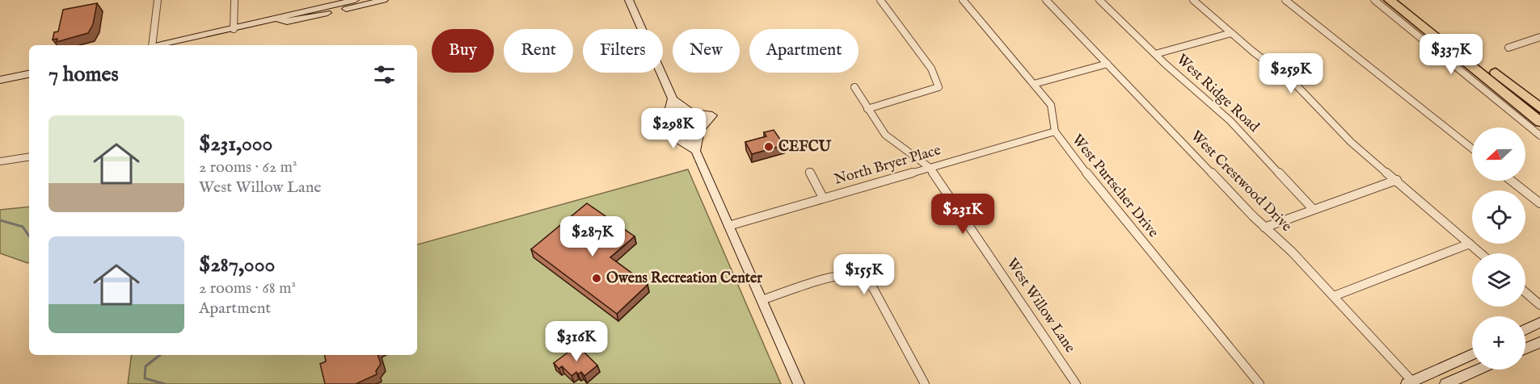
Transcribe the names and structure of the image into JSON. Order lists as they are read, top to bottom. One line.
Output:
{"streets":{"street":["West Ridge Road","North Bryer Place","West Crestwood Drive","West Purtscher Drive","West Willow Lane"]},"crossings":[["North Bryer Place","West Purtscher Drive"],["North Bryer Place","West Willow Lane"]],"places":["CEFCU","Owens Recreation Center"],"north":"left","page":{"chip":["Buy","Rent","Filters","New","Apartment"],"price":["$337K","$259K","$298K","$231K","$287K","$155K","$316K"],"heading":"7 homes","list":[{"name":"$231,000","note":"2 rooms · 62 m² · West Willow Lane"},{"name":"$287,000","note":"2 rooms · 68 m² · Apartment"}],"map_buttons":"+"}}
